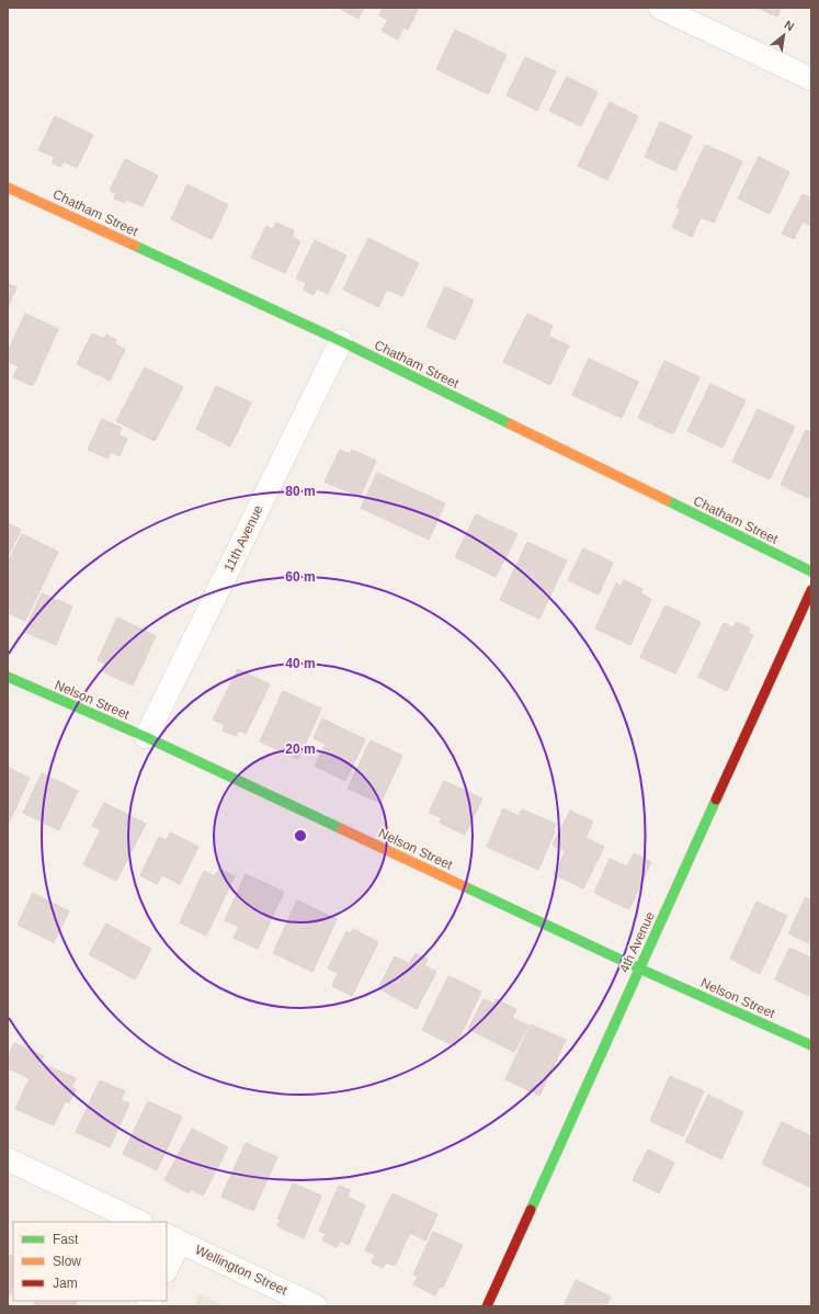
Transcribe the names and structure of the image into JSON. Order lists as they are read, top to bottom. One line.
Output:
{"streets":{"street":["Chatham Street","11th Avenue","Nelson Street","4th Avenue","Wellington Street"]},"crossings":[["Chatham Street","11th Avenue"],["11th Avenue","Nelson Street"],["Nelson Street","4th Avenue"]],"legend":["Fast","Slow","Jam"],"north":"top right","rings":["80 m","60 m","40 m","20 m"]}
